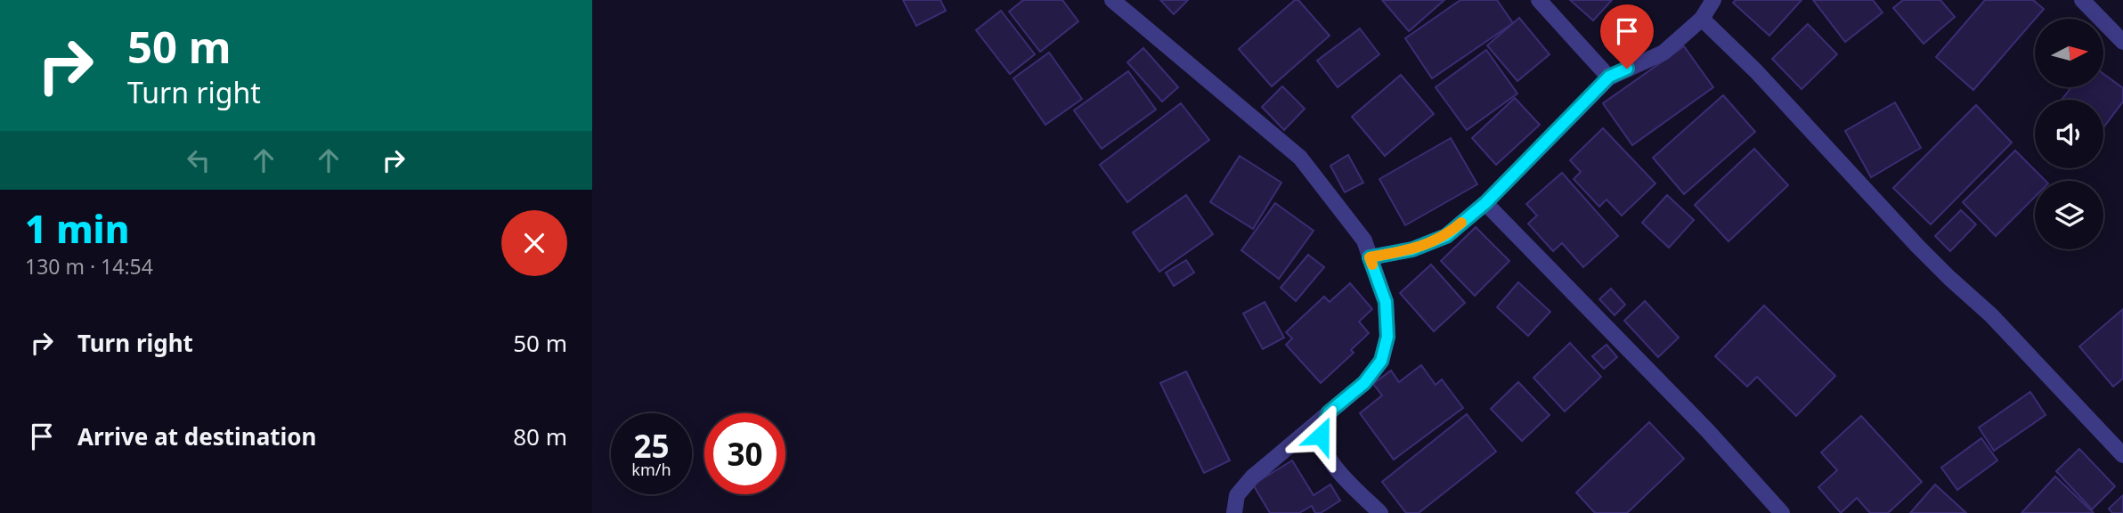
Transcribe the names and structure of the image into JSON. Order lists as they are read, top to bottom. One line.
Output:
{"north":"right","page":{"turn":["50 m","Turn right"],"heading":["1 min","130 m · 14:54"],"list":[{"name":"Turn right","value":"50 m"},{"name":"Arrive at destination","value":"80 m"}],"speed":"25 km/h","limit":"30"}}
